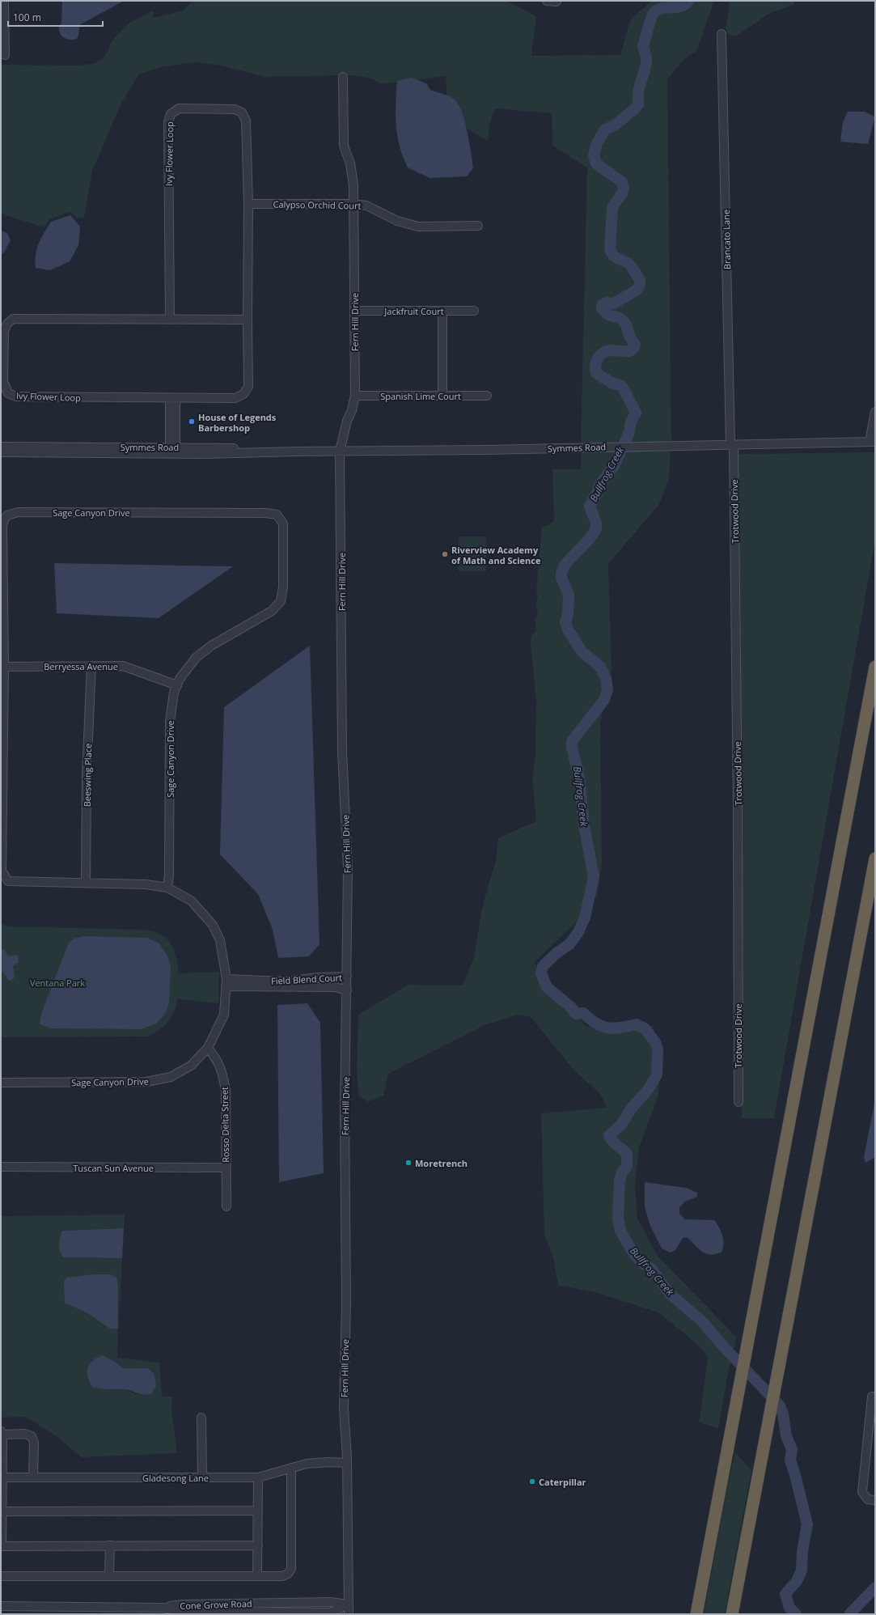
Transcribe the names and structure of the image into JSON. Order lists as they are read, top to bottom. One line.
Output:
{"streets":{"street":["Ivy Flower Loop","Calypso Orchid Court","Brancato Lane","Jackfruit Court","Fern Hill Drive","Spanish Lime Court","Symmes Road","Trotwood Drive","Sage Canyon Drive","Berryessa Avenue","Beeswing Place","Field Blend Court","Rosso Delta Street","Tuscan Sun Avenue","Gladesong Lane","Cone Grove Road"]},"crossings":[["Ivy Flower Loop","Calypso Orchid Court"],["Calypso Orchid Court","Fern Hill Drive"],["Brancato Lane","Symmes Road"],["Brancato Lane","Trotwood Drive"],["Jackfruit Court","Fern Hill Drive"],["Fern Hill Drive","Spanish Lime Court"],["Fern Hill Drive","Symmes Road"],["Fern Hill Drive","Field Blend Court"],["Fern Hill Drive","Gladesong Lane"],["Fern Hill Drive","Cone Grove Road"],["Symmes Road","Trotwood Drive"],["Sage Canyon Drive","Berryessa Avenue"],["Sage Canyon Drive","Beeswing Place"],["Sage Canyon Drive","Field Blend Court"],["Sage Canyon Drive","Rosso Delta Street"],["Berryessa Avenue","Beeswing Place"],["Rosso Delta Street","Tuscan Sun Avenue"]],"water":["Bullfrog Creek"],"parks":["Ventana Park"],"places":["House of Legends Barbershop","Riverview Academy of Math and Science","Moretrench","Caterpillar"],"scale_bar":"100 m"}
